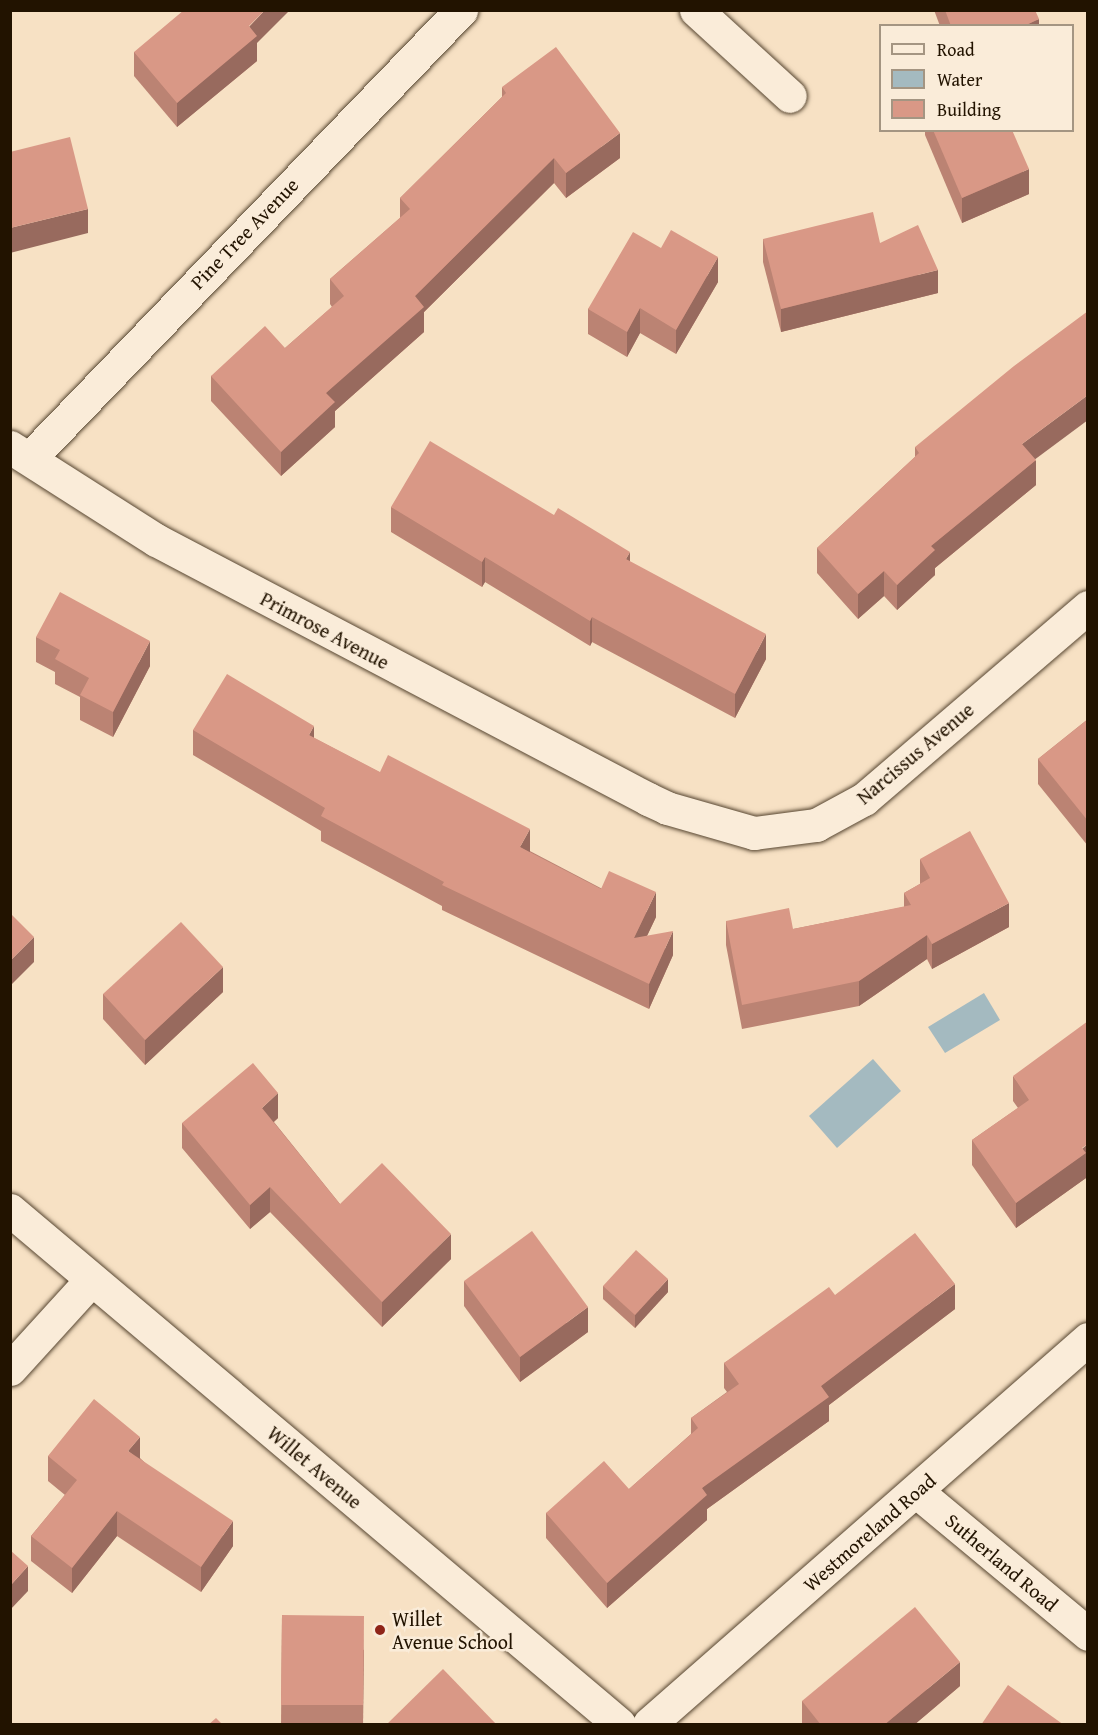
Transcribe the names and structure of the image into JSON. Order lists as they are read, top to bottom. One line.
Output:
{"streets":{"street":["Pine Tree Avenue","Primrose Avenue","Narcissus Avenue","Willet Avenue","Westmoreland Road","Sutherland Road"]},"crossings":[["Pine Tree Avenue","Primrose Avenue"],["Primrose Avenue","Narcissus Avenue"],["Westmoreland Road","Sutherland Road"]],"places":["Willet Avenue School"],"legend":["Road","Water","Building"]}
